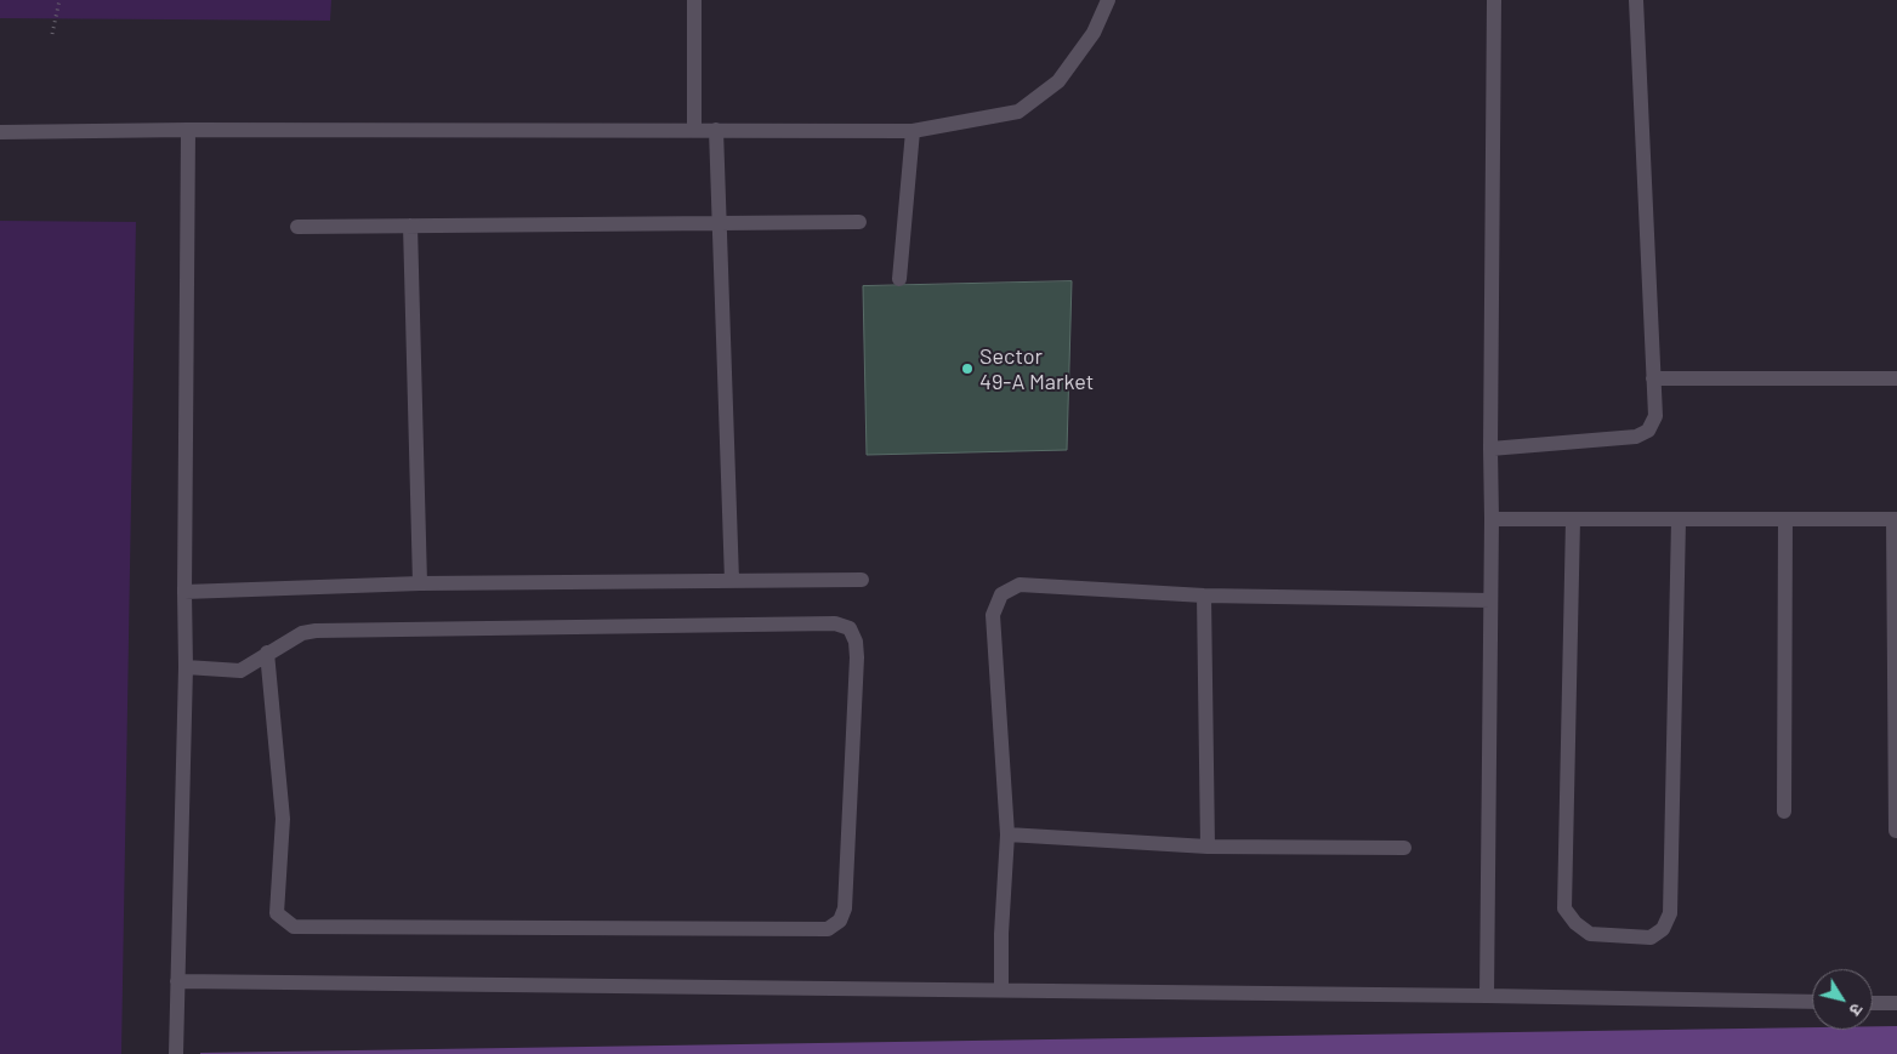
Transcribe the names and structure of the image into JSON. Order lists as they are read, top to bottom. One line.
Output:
{"places":["Sector 49-A Market"],"north":"bottom right"}
